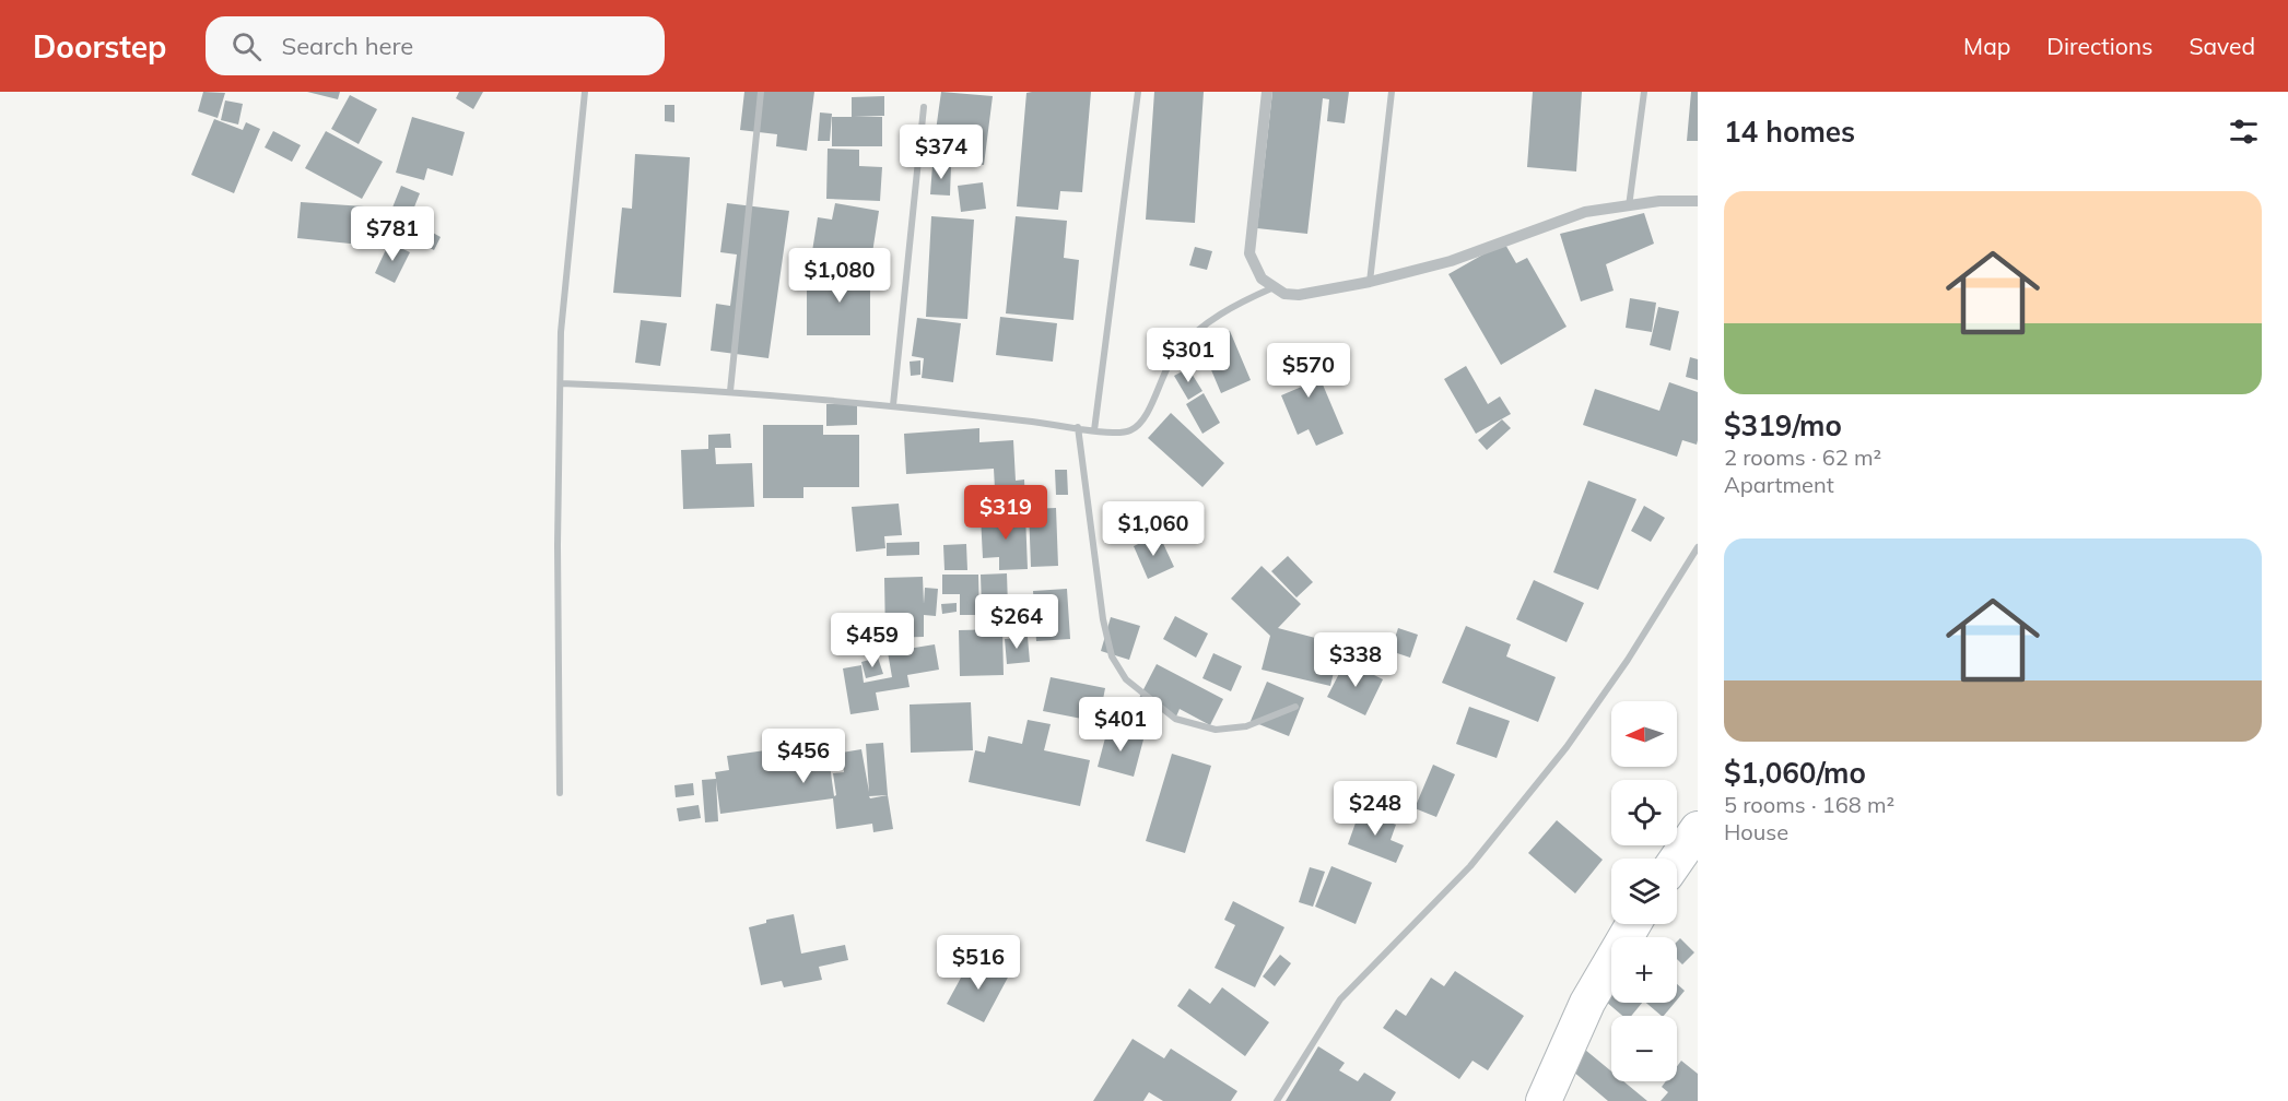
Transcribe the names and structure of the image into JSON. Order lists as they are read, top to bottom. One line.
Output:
{"north":"left","page":{"header":"Doorstep","search":"Search here","nav":["Map","Directions","Saved"],"heading":"14 homes","price":["$374","$781","$1,080","$301","$570","$319","$1,060","$264","$459","$338","$401","$456","$248","$516"],"list":[{"name":"$319/mo","note":"2 rooms · 62 m² · Apartment"},{"name":"$1,060/mo","note":"5 rooms · 168 m² · House"}],"map_buttons":["+","−"]}}
